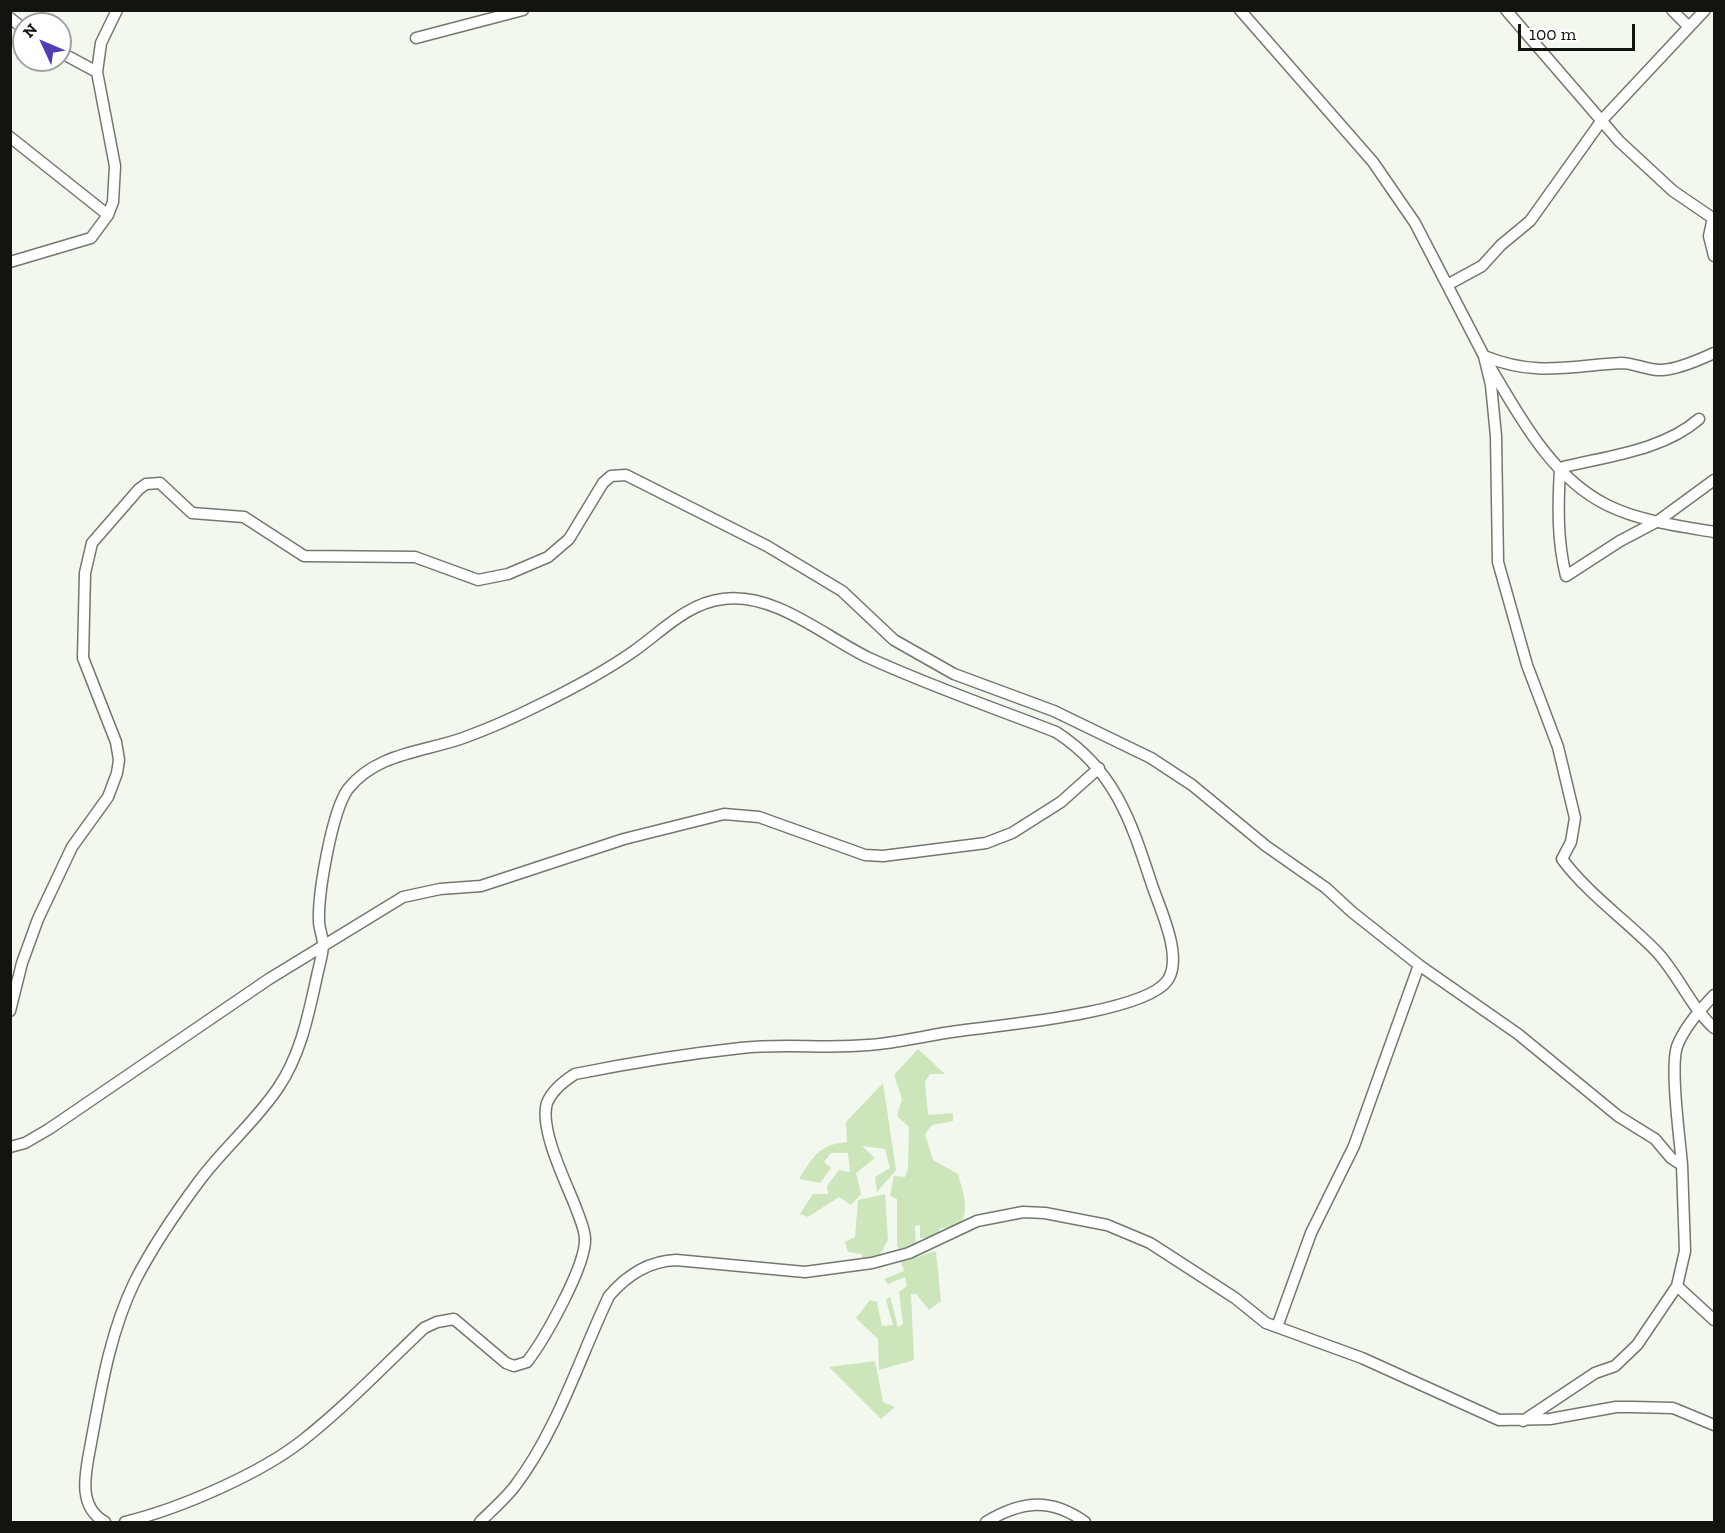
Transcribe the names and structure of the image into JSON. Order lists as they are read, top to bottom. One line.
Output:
{"scale_bar":"100 m","north":"top left"}
